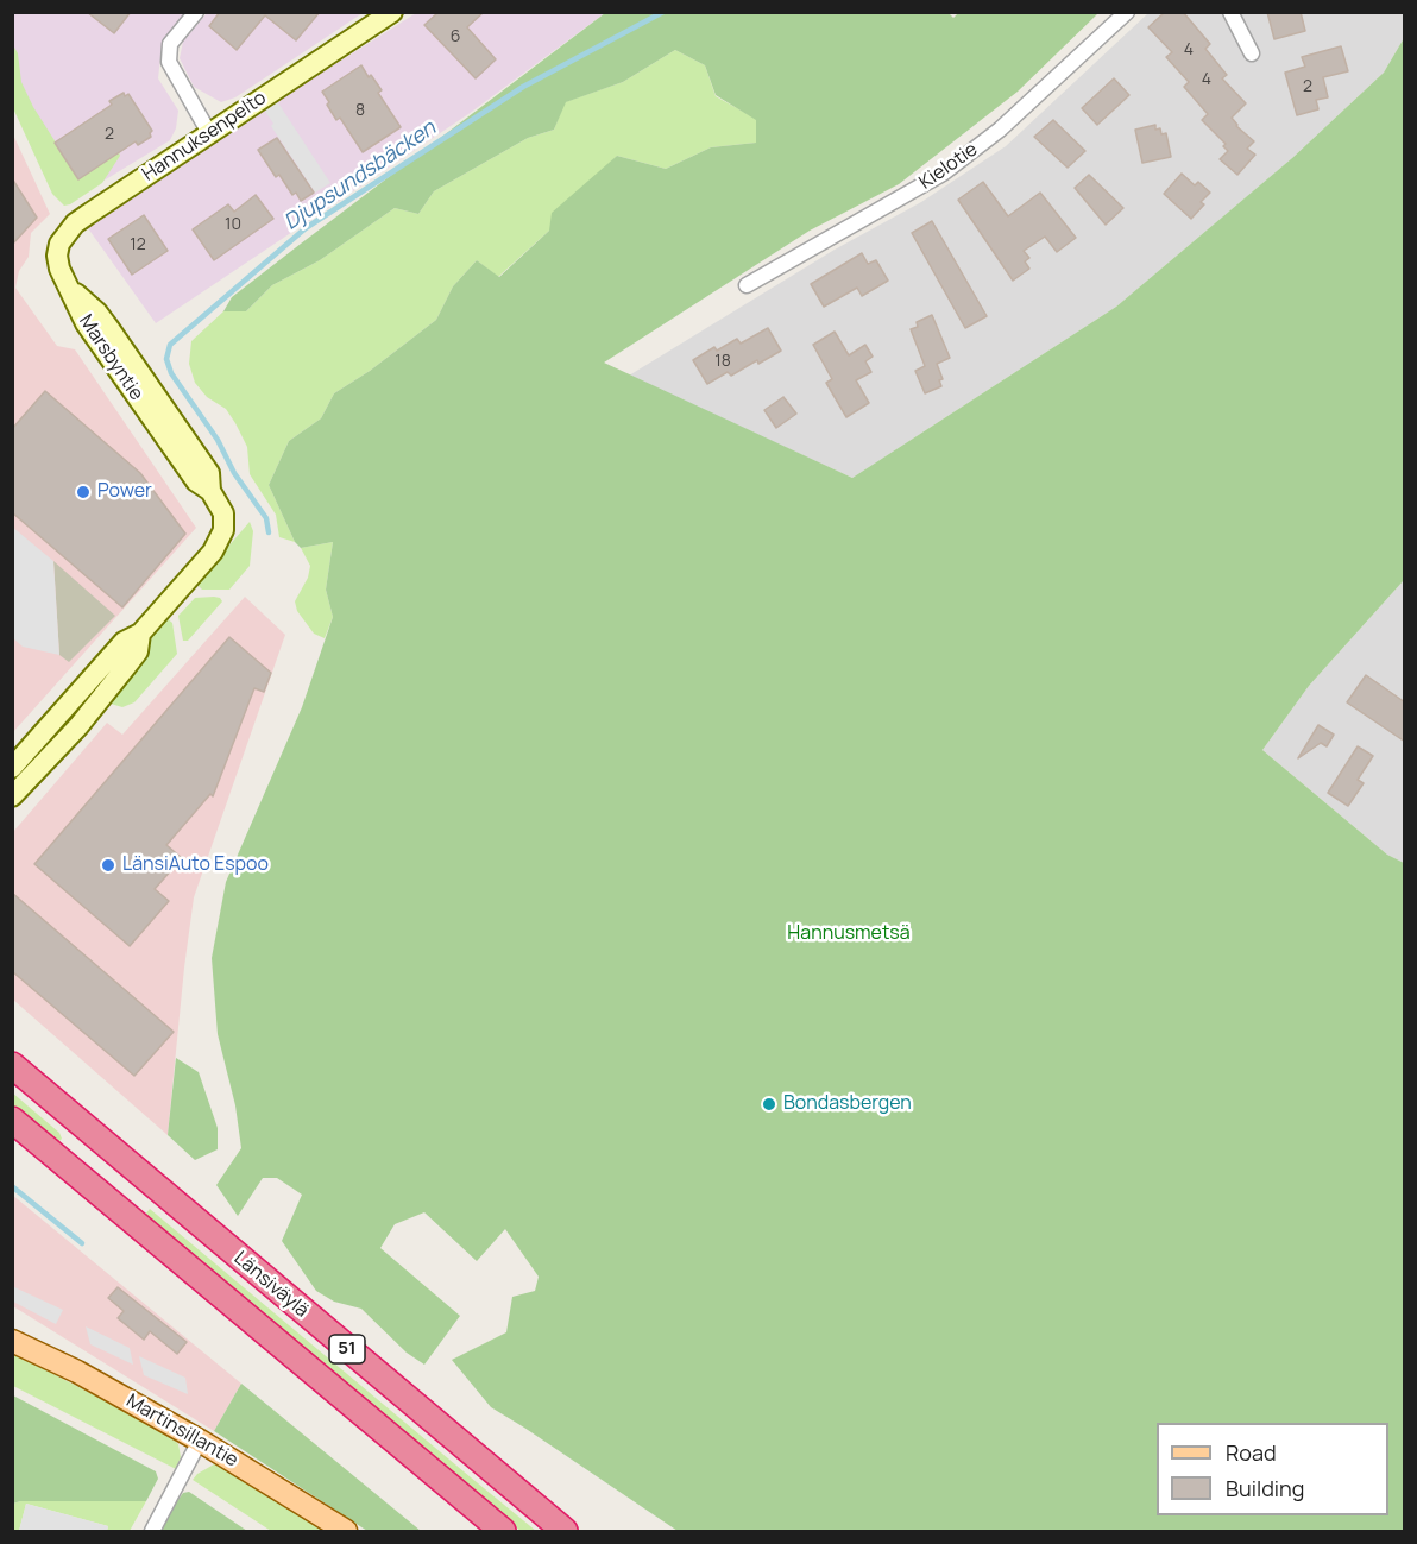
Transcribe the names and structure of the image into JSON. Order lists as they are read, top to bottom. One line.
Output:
{"streets":{"highway":["Länsiväylä","51"],"main road":["Hannuksenpelto","Marsbyntie","Martinsillantie"],"street":["Kielotie"]},"crossings":[["Hannuksenpelto","Marsbyntie"]],"water":["Djupsundsbäcken"],"parks":["Hannusmetsä"],"places":["Power","LänsiAuto Espoo","Bondasbergen"],"house_numbers":["6","4","4","2","8","2","10","12","18"],"legend":["Road","Building"]}
